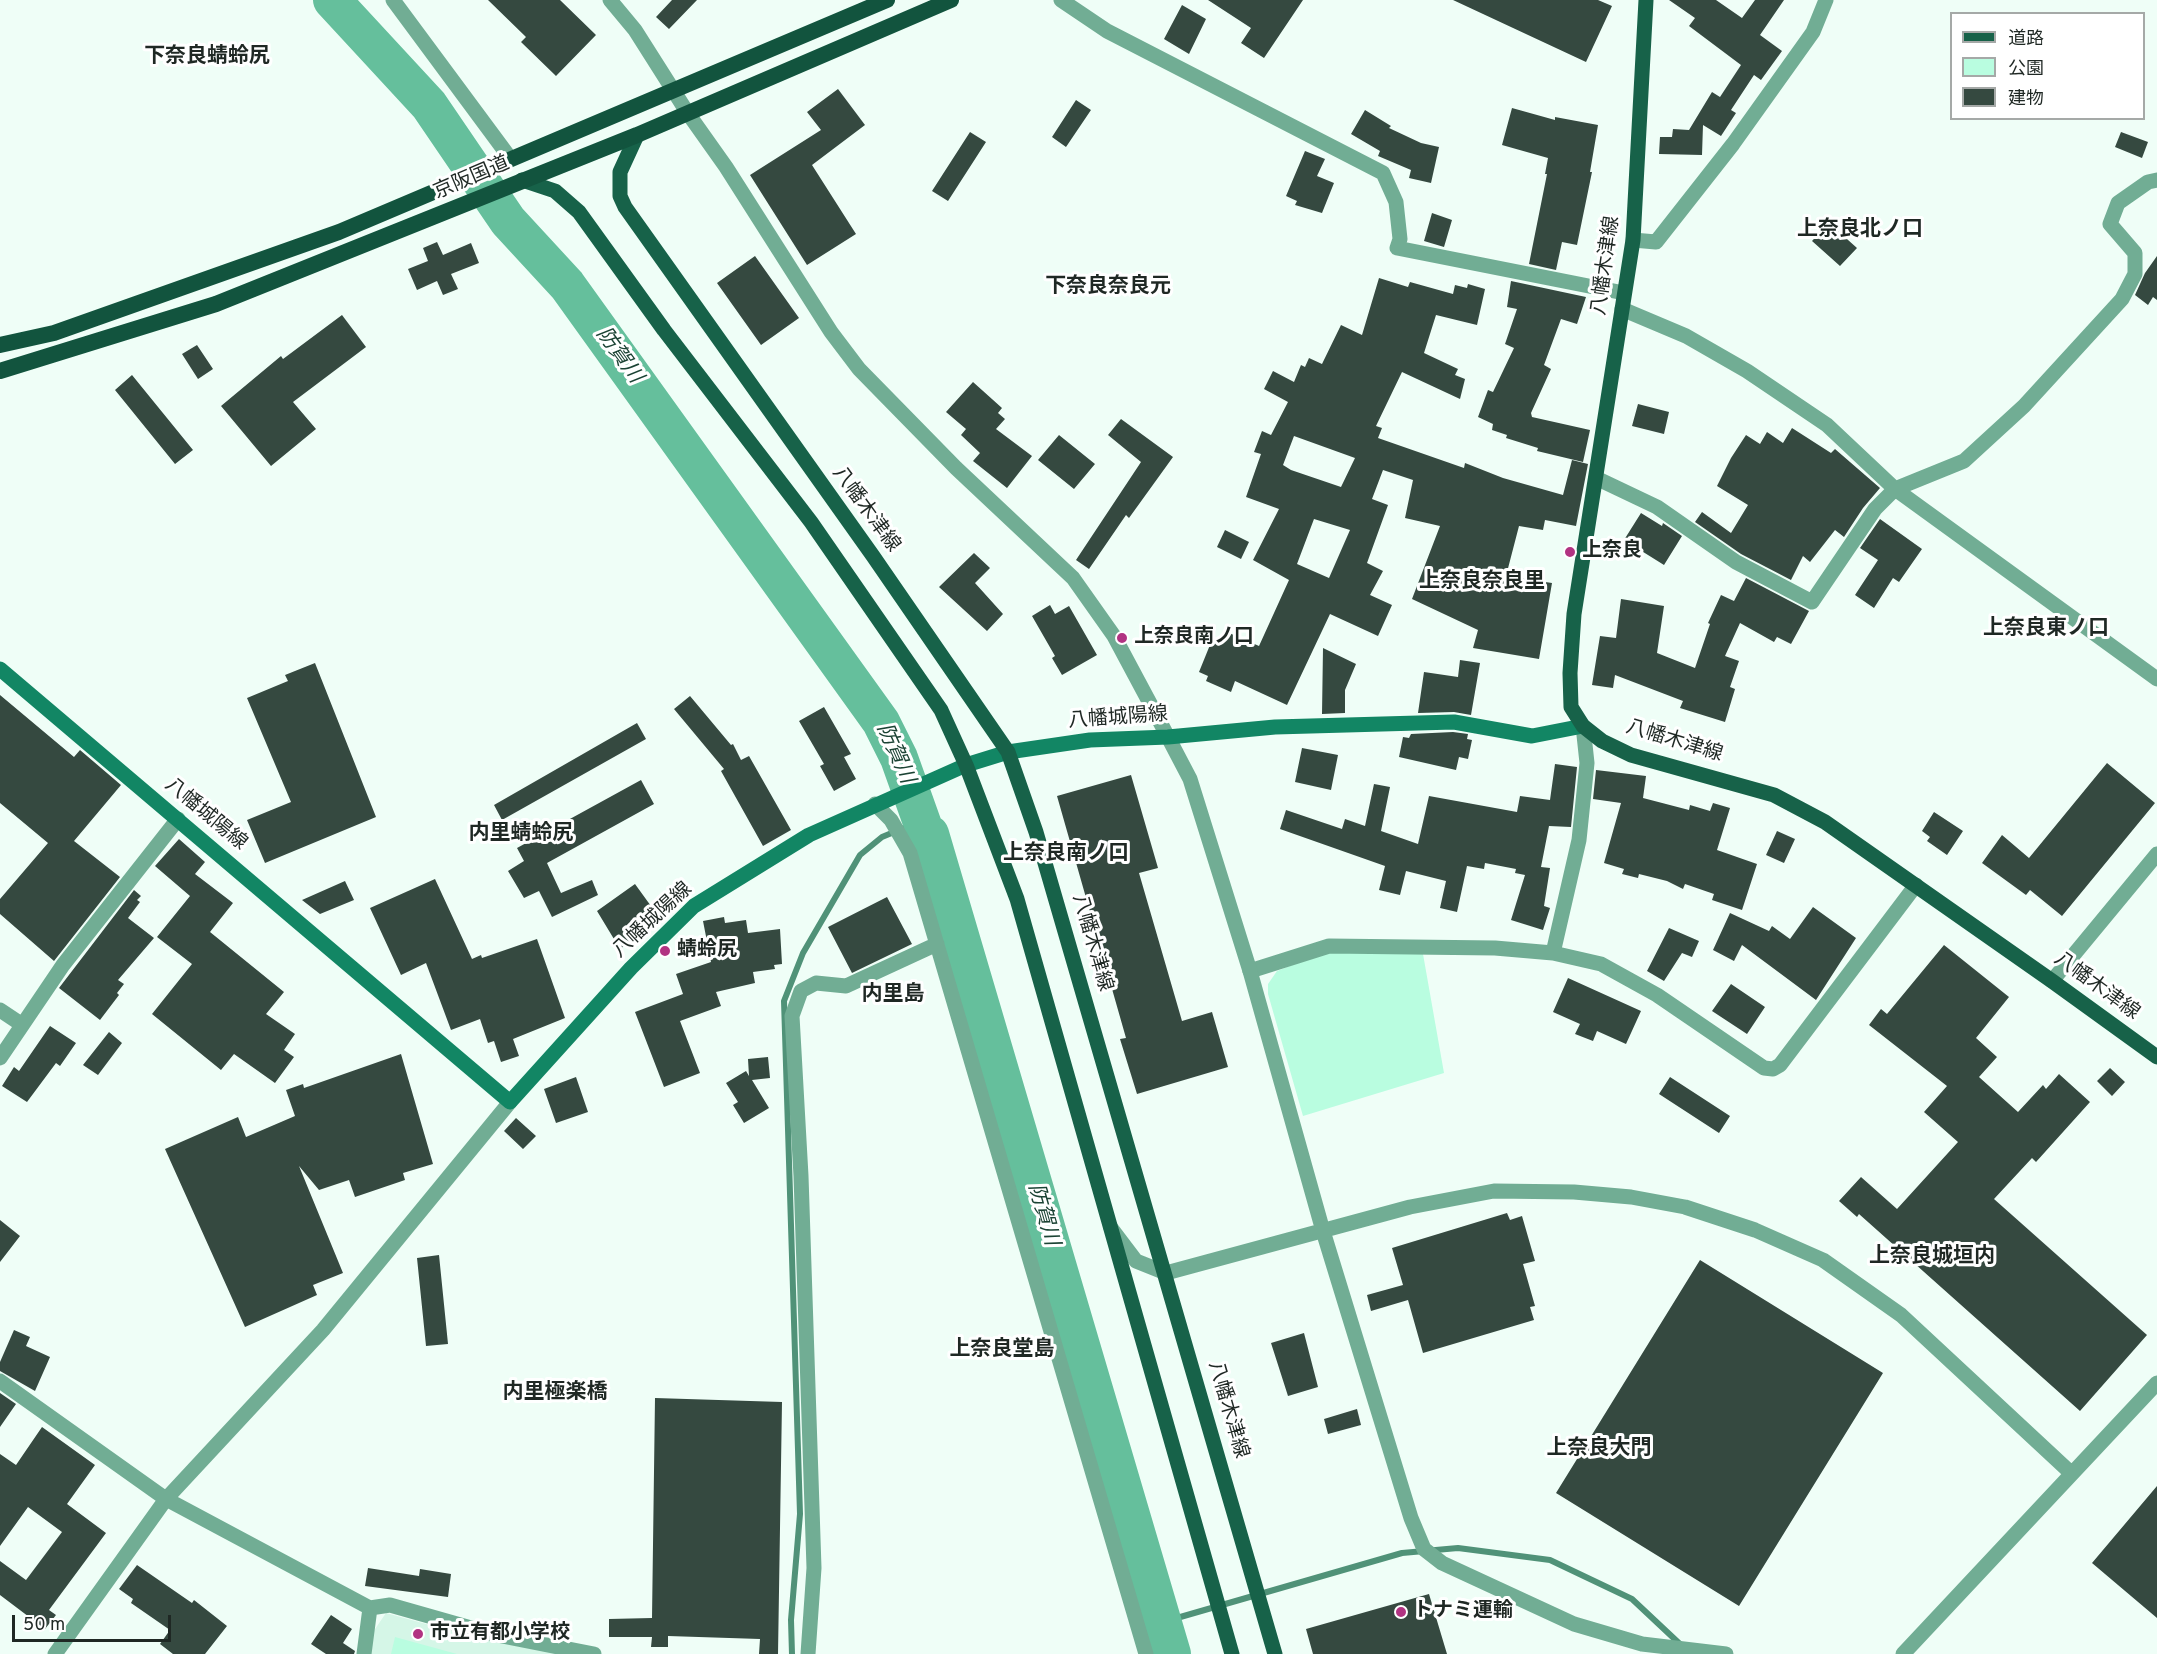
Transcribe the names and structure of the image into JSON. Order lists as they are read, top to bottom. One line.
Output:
{"streets":{"highway":["京阪国道"],"main road":["八幡木津線","八幡城陽線"]},"crossings":[["京阪国道","八幡木津線"],["八幡木津線","八幡城陽線"]],"districts":["下奈良蜻蛉尻","上奈良北ノ口","下奈良奈良元","上奈良奈良里","上奈良東ノ口","内里蜻蛉尻","上奈良南ノ口","内里島","上奈良城垣内","上奈良堂島","内里極楽橋","上奈良大門"],"water":["防賀川"],"places":["上奈良","上奈良南ノ口","蜻蛉尻","トナミ運輸","市立有都小学校"],"legend":["道路","公園","建物"],"scale_bar":"50 m"}
